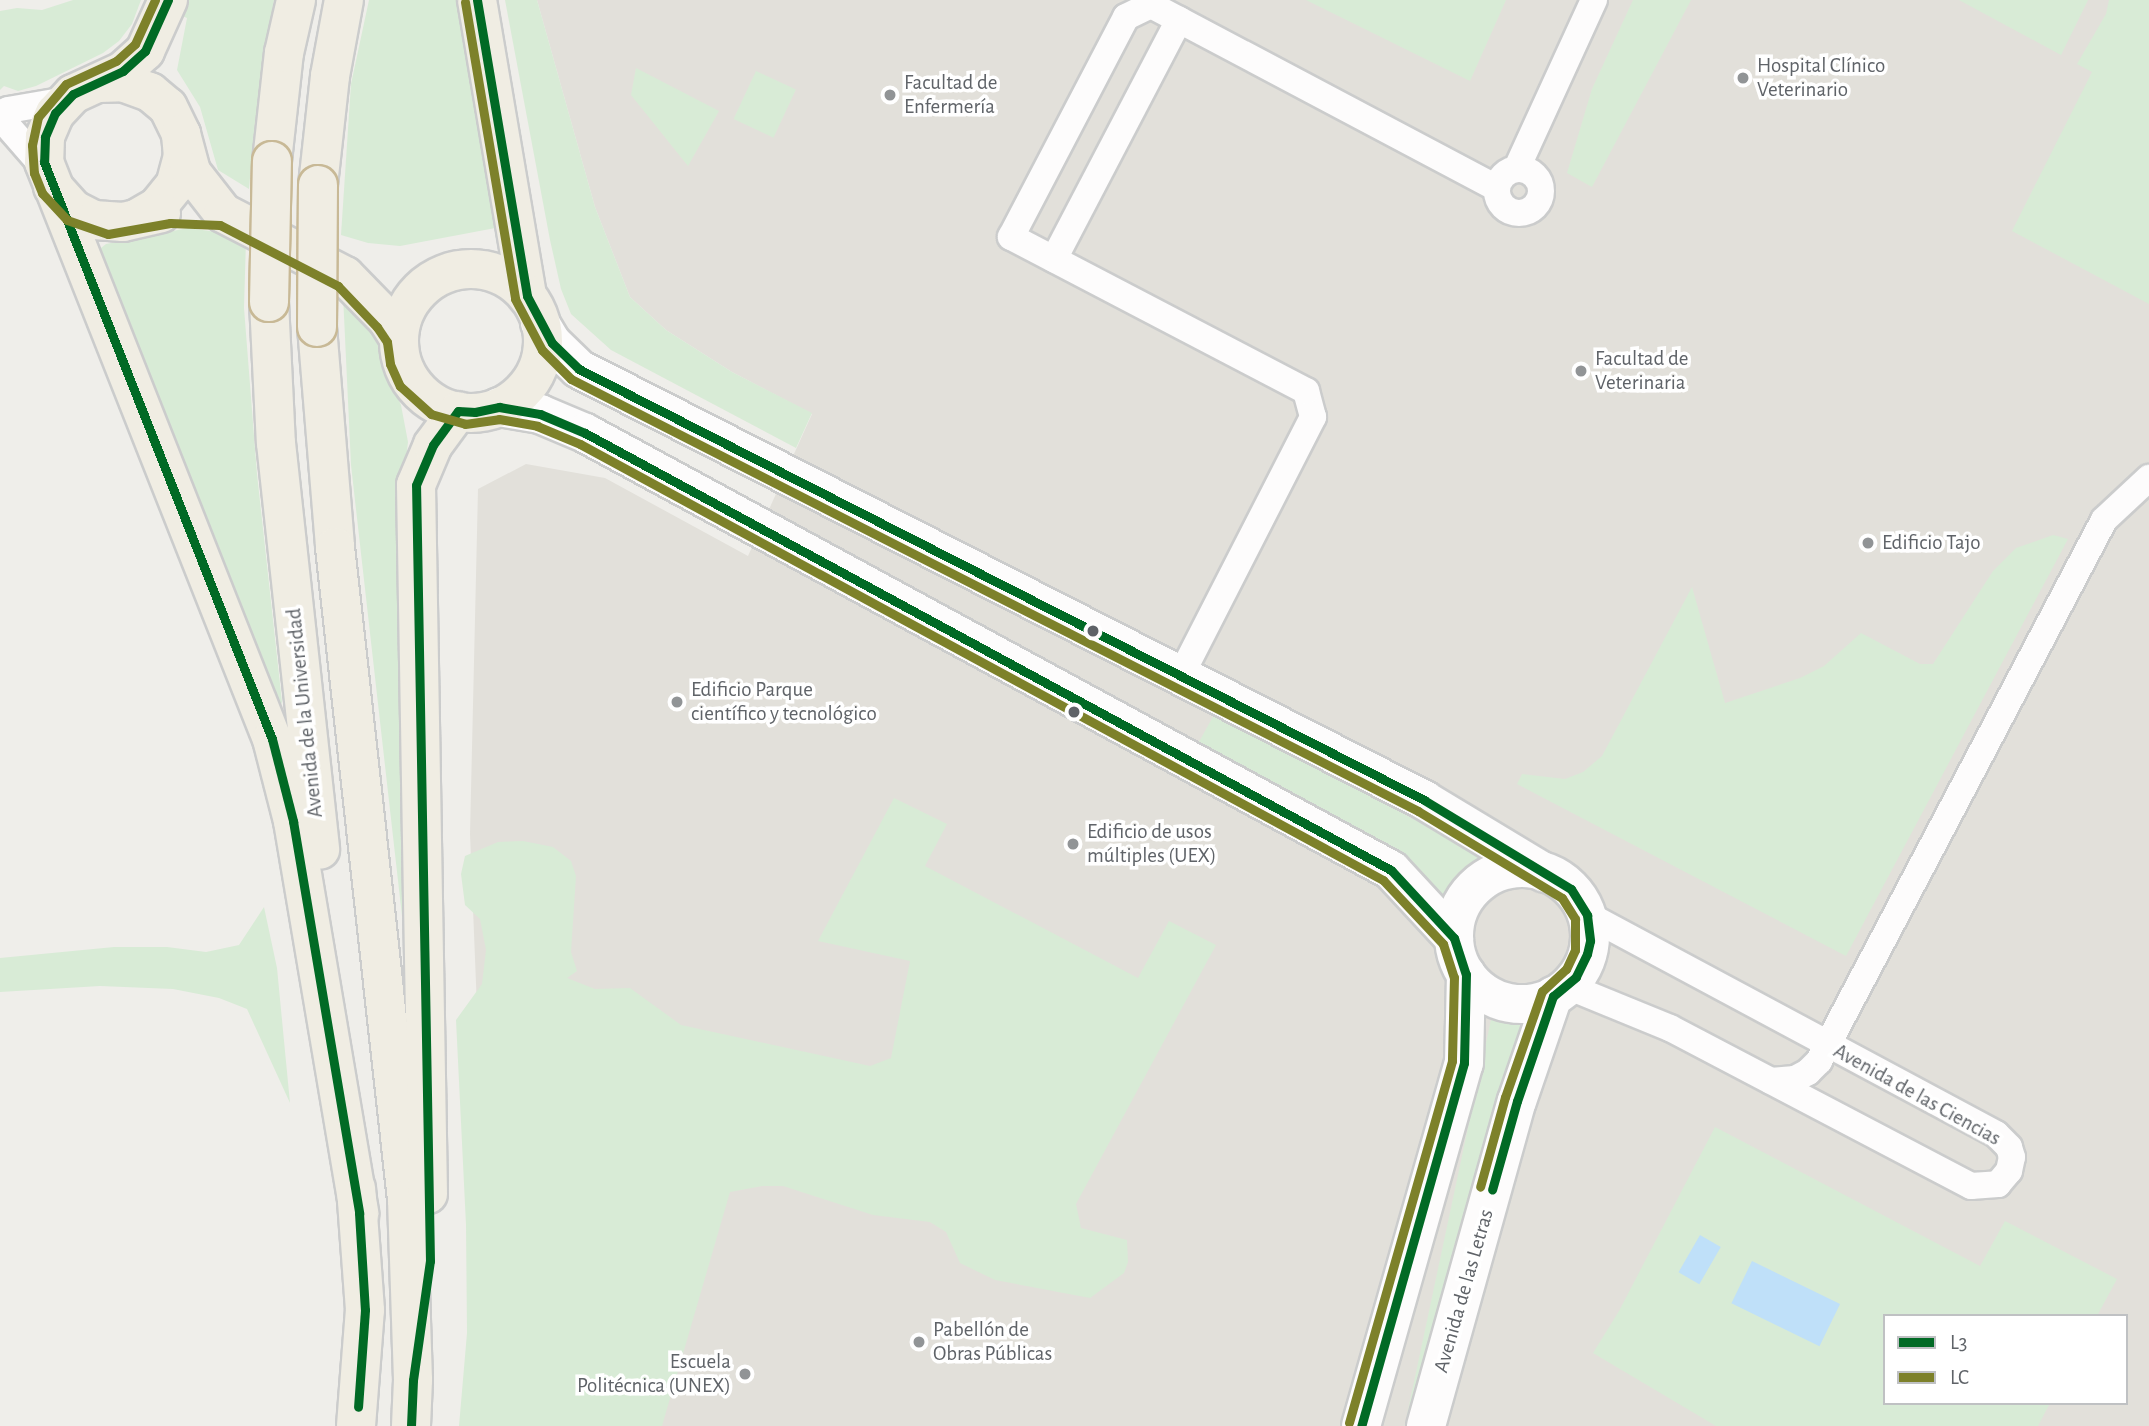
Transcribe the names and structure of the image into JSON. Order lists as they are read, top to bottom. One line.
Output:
{"streets":{"highway":["Avenida de la Universidad"],"main road":["Avenida de las Letras"],"street":["Avenida de las Ciencias"]},"crossings":[["Avenida de las Ciencias","Avenida de las Letras"]],"places":["Hospital Clínico Veterinario","Facultad de Enfermería","Facultad de Veterinaria","Edificio Tajo","Edificio Parque científico y tecnológico","Edificio de usos múltiples (UEX)","Pabellón de Obras Públicas","Escuela Politécnica (UNEX)"],"lines":["transit line L3","transit line LC"],"legend":["L3","LC"]}
